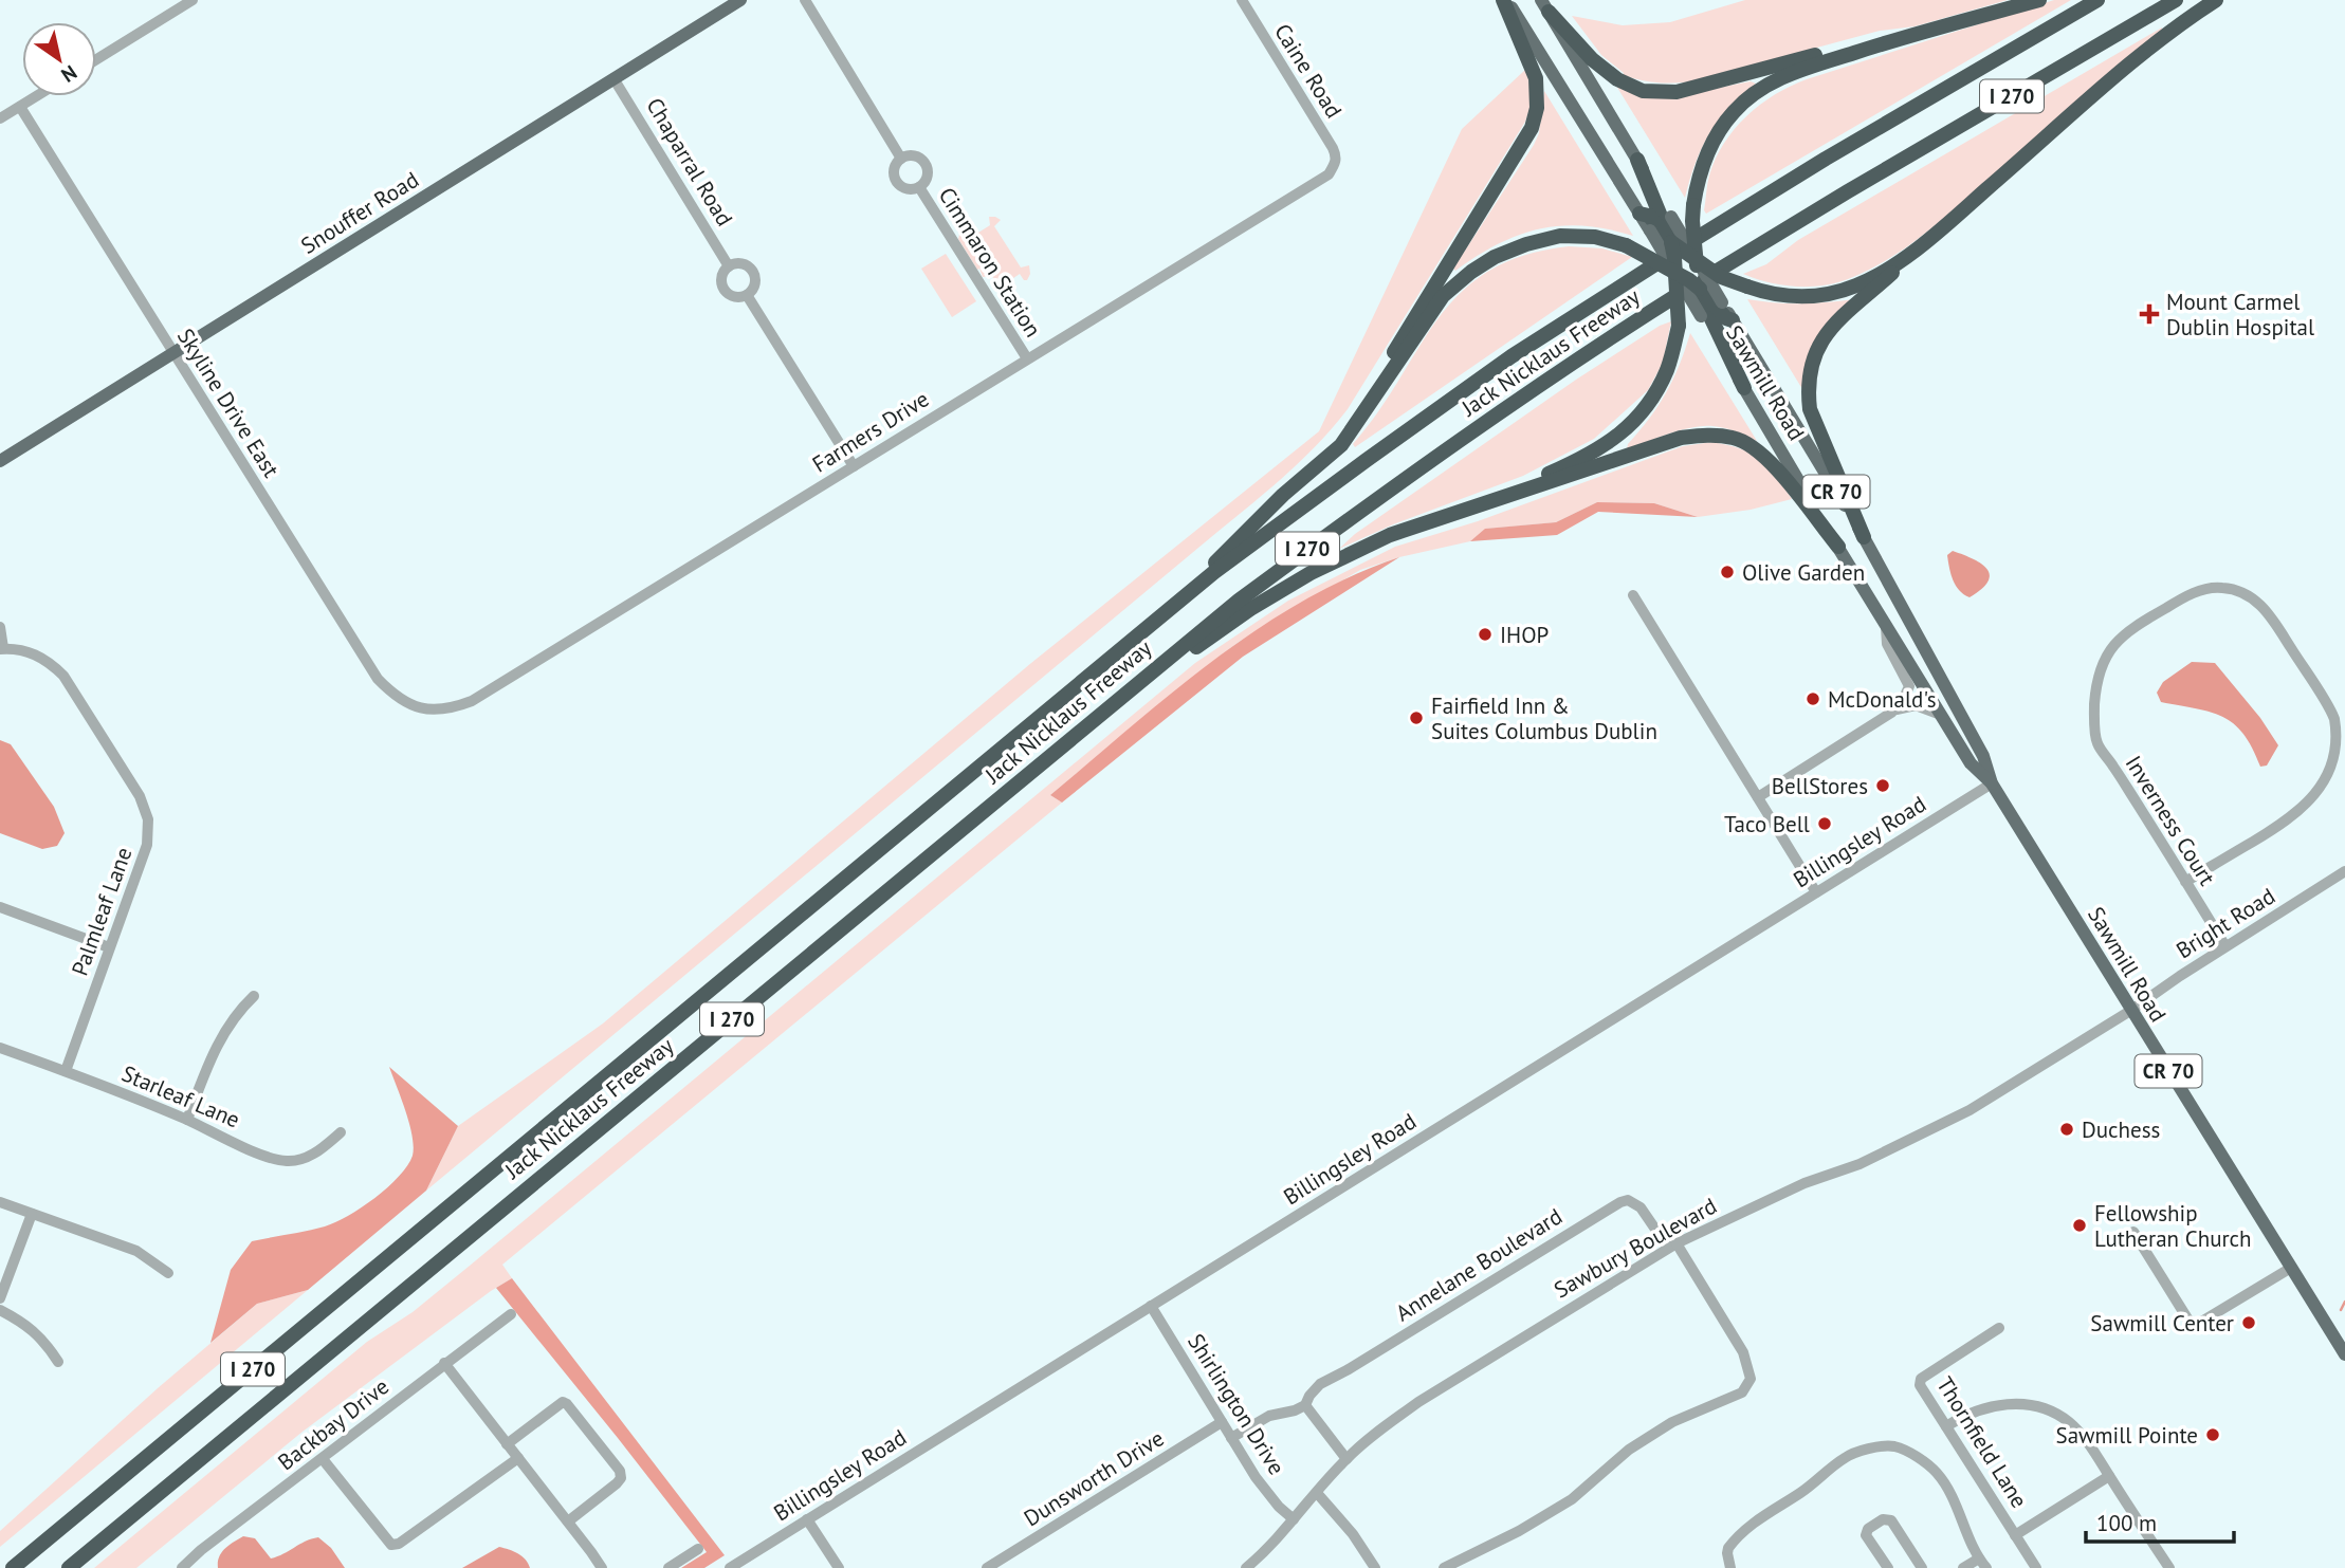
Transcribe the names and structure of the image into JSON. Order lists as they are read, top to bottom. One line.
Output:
{"streets":{"highway":["I 270","Jack Nicklaus Freeway"],"main road":["Snouffer Road","Sawmill Road","CR 70"],"street":["Caine Road","Chaparral Road","Cimmaron Station","Skyline Drive East","Farmers Drive","Inverness Court","Billingsley Road","Palmleaf Lane","Bright Road","Starleaf Lane","Sawbury Boulevard","Annelane Boulevard","Shirlington Drive","Backbay Drive","Thornfield Lane","Dunsworth Drive"]},"crossings":[["Caine Road","Farmers Drive"],["Chaparral Road","Snouffer Road"],["Chaparral Road","Farmers Drive"],["Snouffer Road","Skyline Drive East"],["Cimmaron Station","Farmers Drive"],["Sawmill Road","Billingsley Road"],["Sawmill Road","Bright Road"],["Sawmill Road","Sawbury Boulevard"],["Skyline Drive East","Farmers Drive"],["Inverness Court","Bright Road"],["Billingsley Road","Shirlington Drive"],["Palmleaf Lane","Starleaf Lane"],["Bright Road","Sawbury Boulevard"],["Sawbury Boulevard","Annelane Boulevard"],["Sawbury Boulevard","Shirlington Drive"],["Shirlington Drive","Dunsworth Drive"]],"places":{"health":["Mount Carmel Dublin Hospital"],"other":["Olive Garden","IHOP","McDonald's","Fairfield Inn & Suites Columbus Dublin","BellStores","Taco Bell","Duchess","Fellowship Lutheran Church","Sawmill Center","Sawmill Pointe"]},"scale_bar":"100 m","north":"bottom right"}
